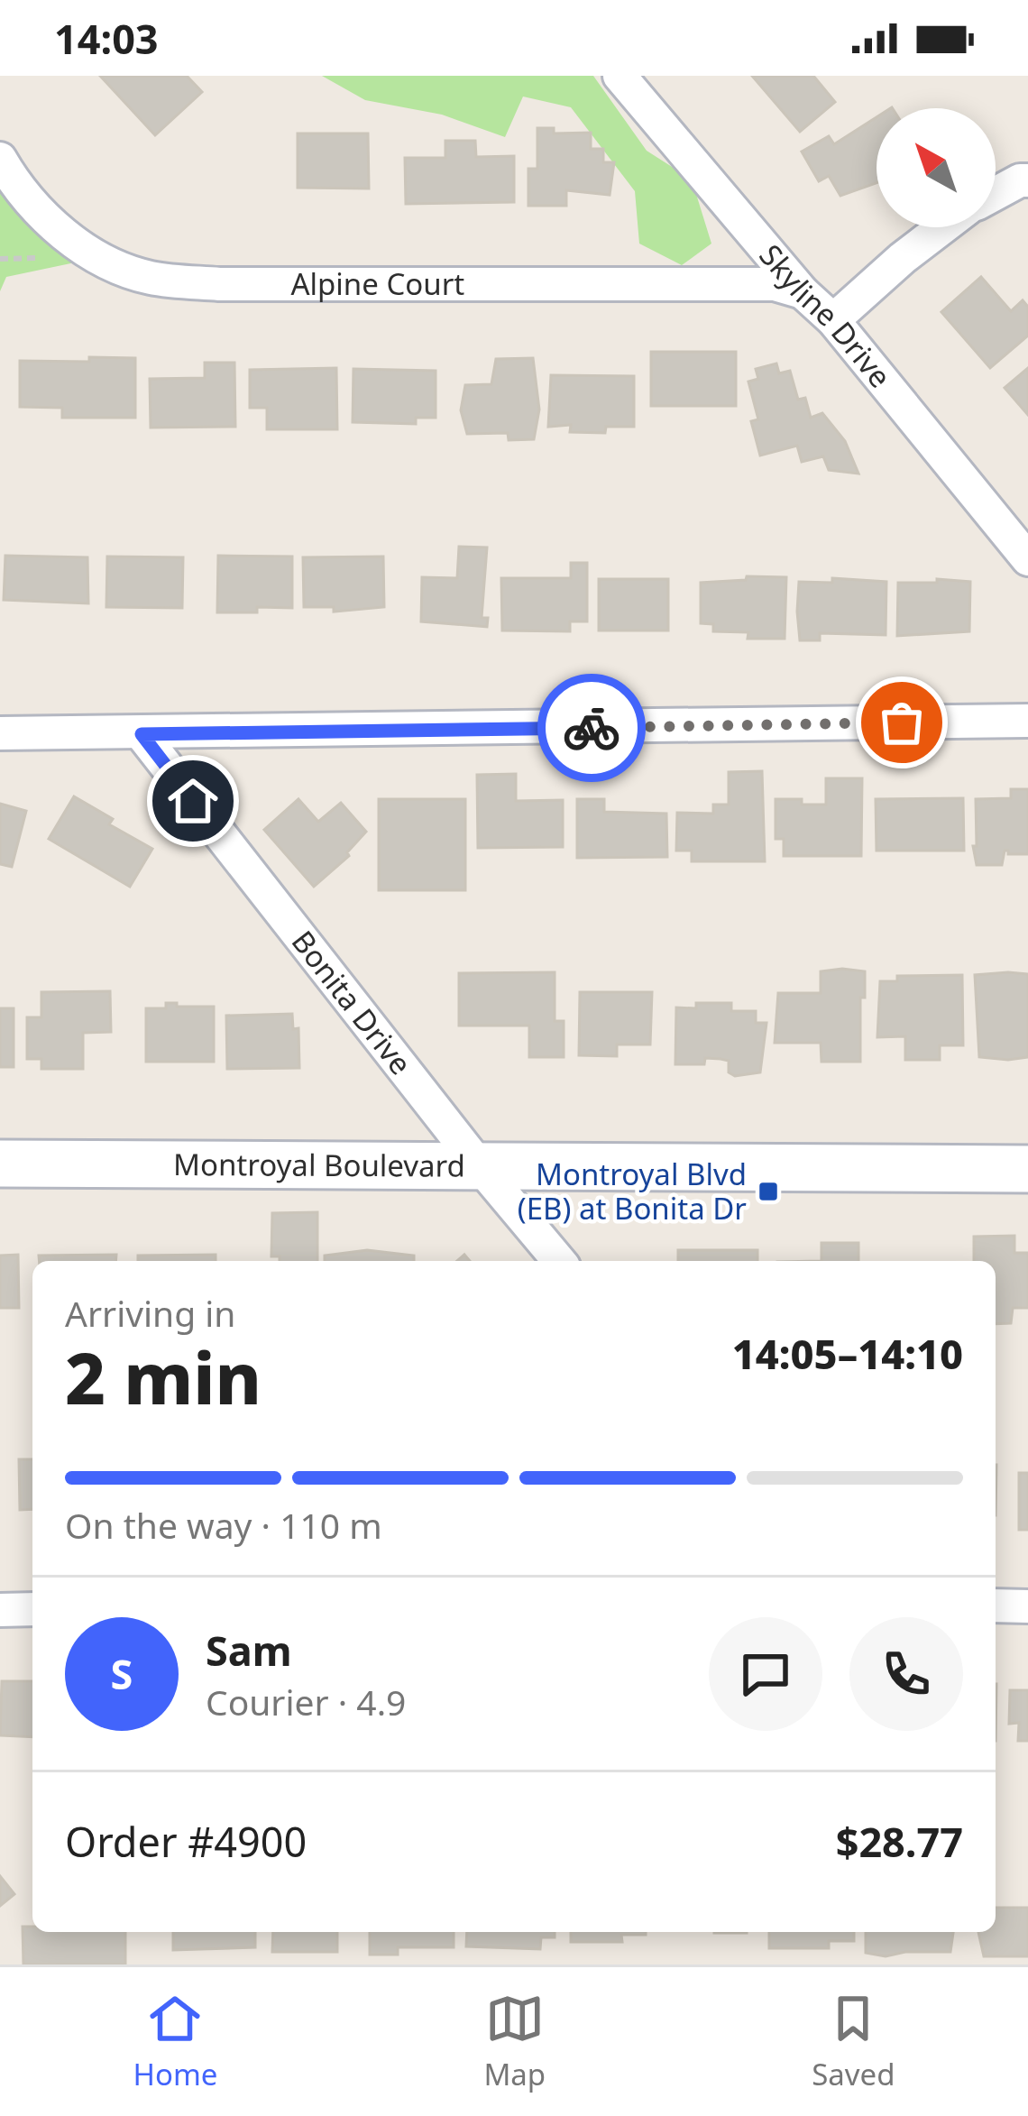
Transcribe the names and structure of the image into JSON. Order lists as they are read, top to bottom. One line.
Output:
{"streets":{"street":["Alpine Court","Skyline Drive","Bonita Drive","Montroyal Boulevard"]},"crossings":[["Alpine Court","Skyline Drive"],["Bonita Drive","Montroyal Boulevard"]],"places":{"transit":["Montroyal Blvd (EB) at Bonita Dr"]},"north":"top left","page":{"status":"14:03","heading":["2 min","Arriving in","14:05–14:10"],"panel":["Sam","Courier · 4.9","Order #4900","$28.77"],"bar":"On the way · 110 m","round":"S","tabs":["Home","Map","Saved"]}}
